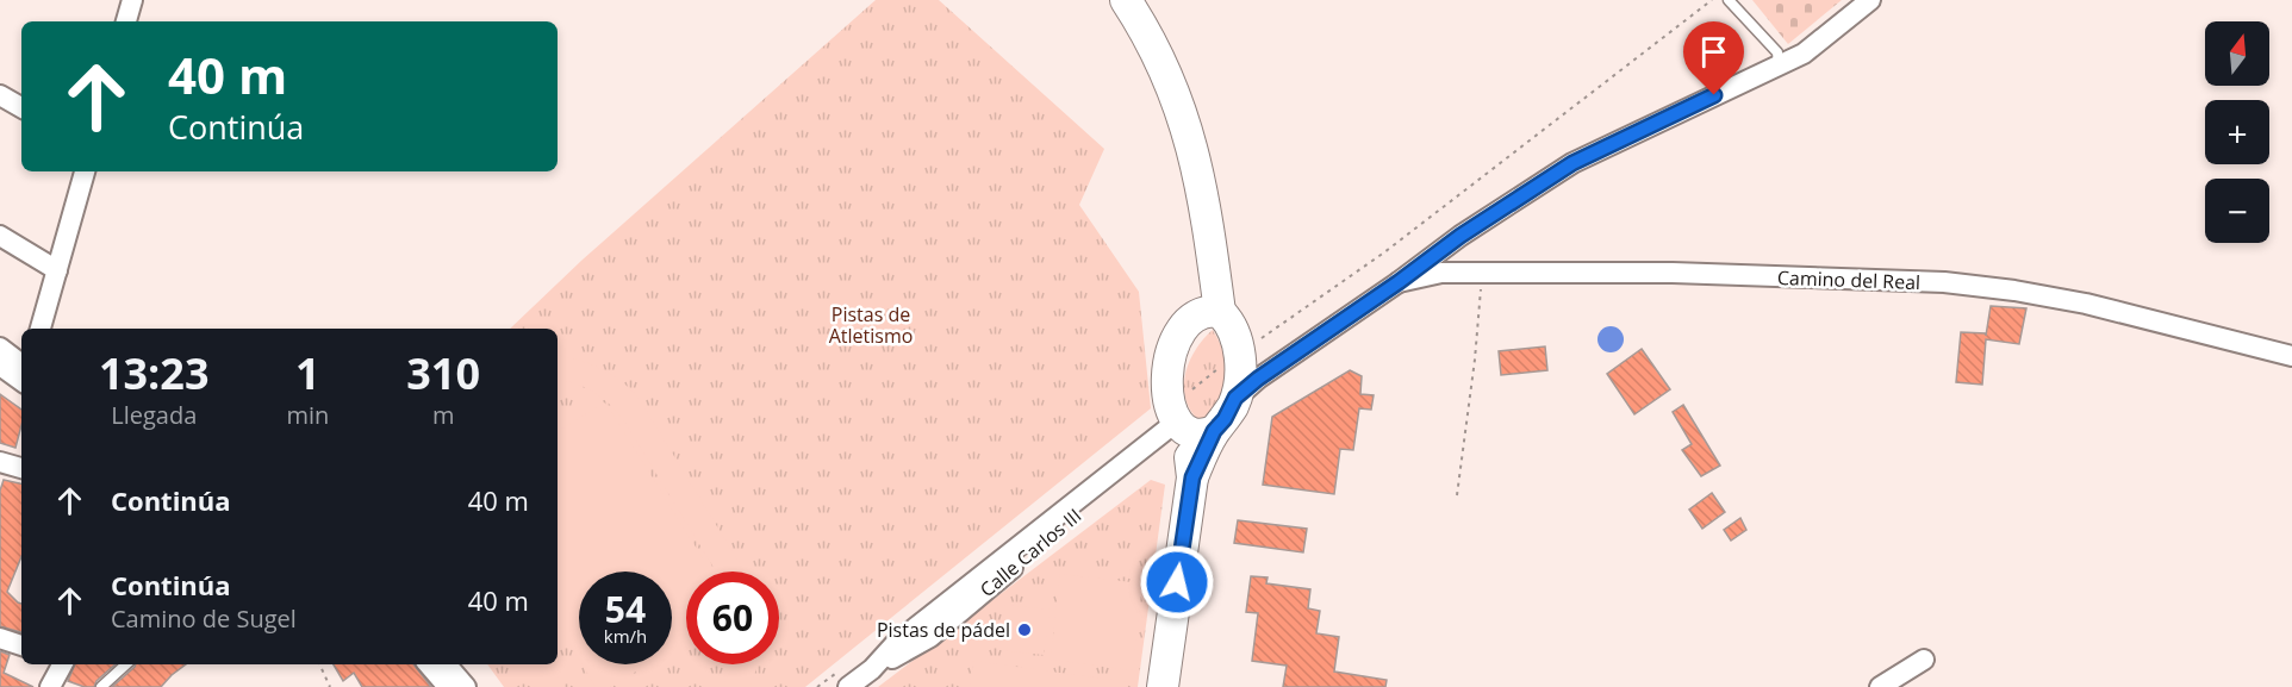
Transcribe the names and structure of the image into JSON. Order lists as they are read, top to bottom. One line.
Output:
{"streets":{"street":["Camino del Real","Calle Carlos III"]},"parks":["Pistas de Atletismo"],"places":["Pistas de pádel"],"north":"top","page":{"map_buttons":["+","−"],"turn":["40 m","Continúa"],"eta":["13:23","Llegada","1","min","310","m"],"list":[{"name":"Continúa","value":"40 m"},{"name":"Continúa","note":"Camino de Sugel","value":"40 m"}],"speed":"54 km/h","limit":"60"}}
